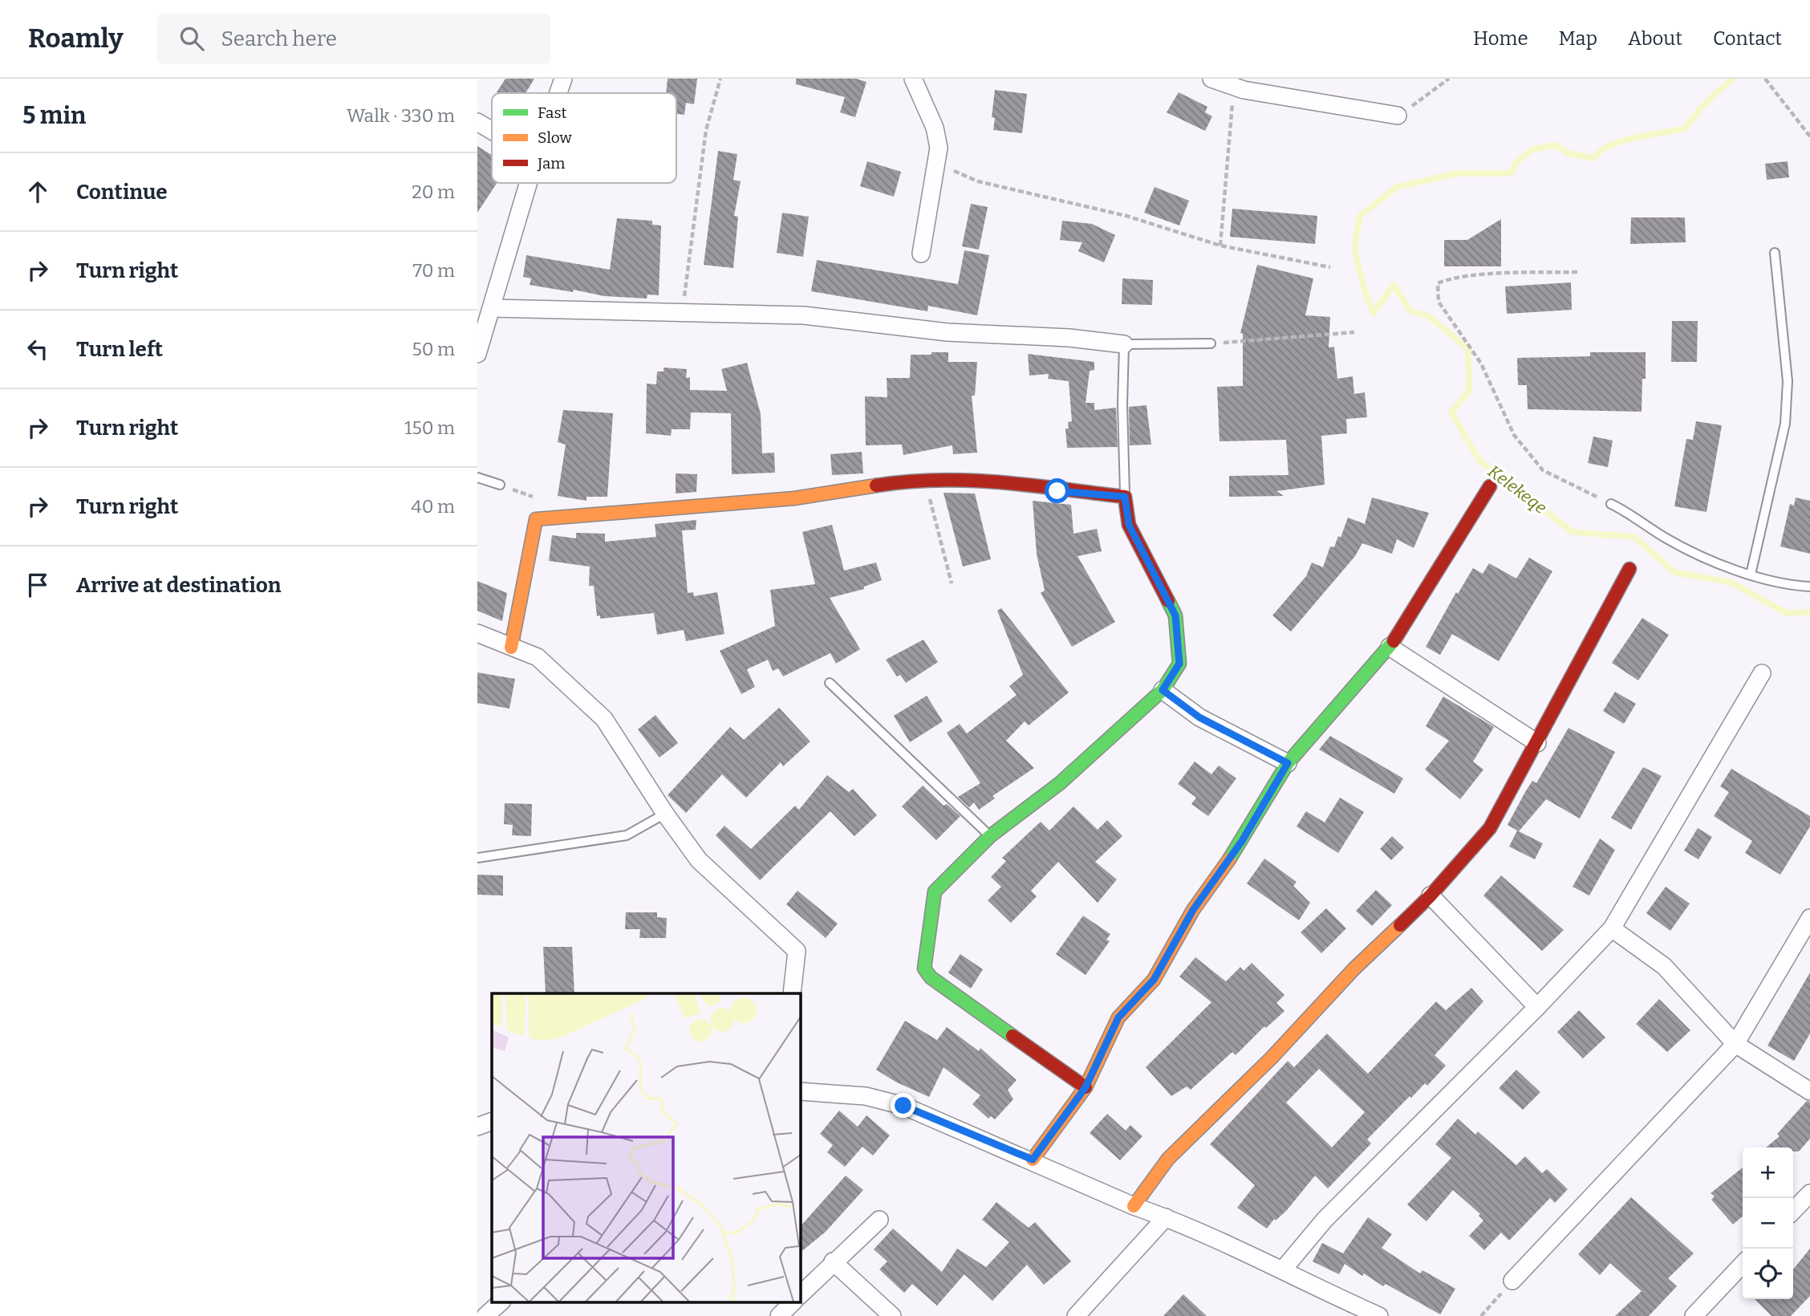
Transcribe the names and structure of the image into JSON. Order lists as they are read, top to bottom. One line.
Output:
{"water":["Kelekeqe"],"legend":["Fast","Slow","Jam"],"page":{"header":"Roamly","search":"Search here","nav":["Home","Map","About","Contact"],"heading":["5 min","Walk · 330 m"],"list":[["Continue","20 m"],["Turn right","70 m"],["Turn left","50 m"],["Turn right","150 m"],["Turn right","40 m"],"Arrive at destination"],"map_buttons":["+","−"]}}
